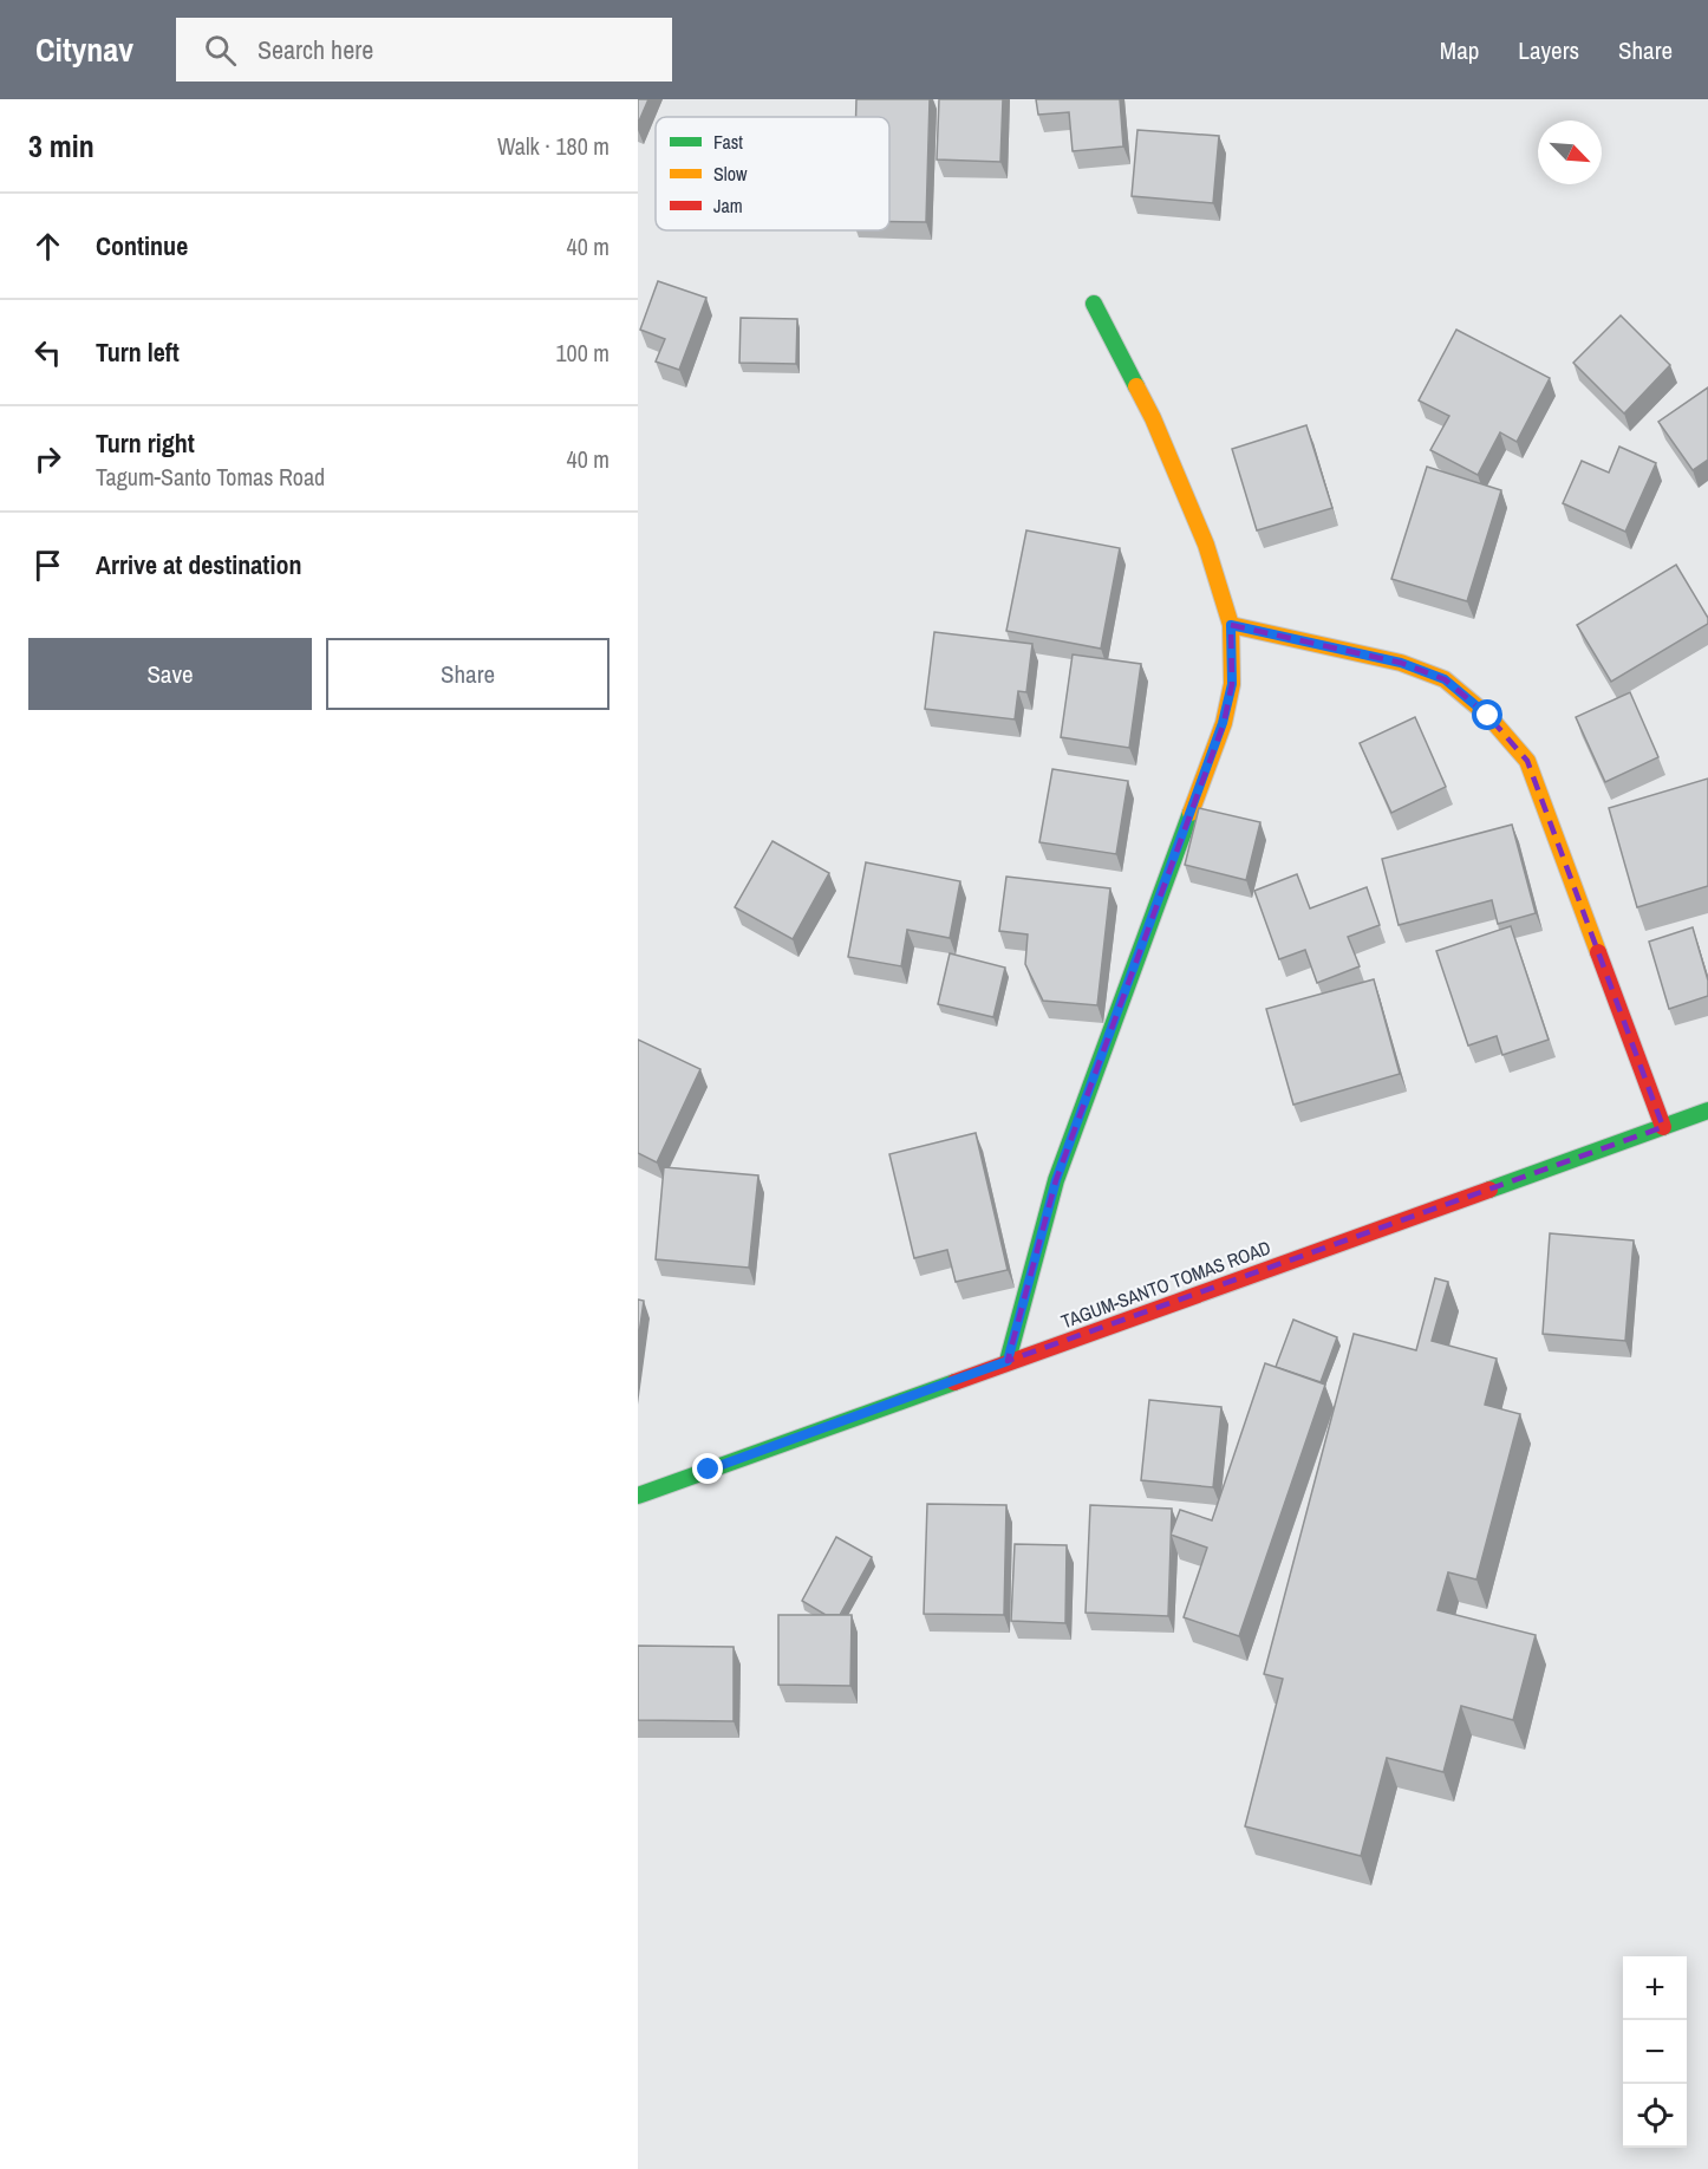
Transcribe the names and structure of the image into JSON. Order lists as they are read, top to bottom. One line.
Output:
{"streets":{"street":["TAGUM-SANTO TOMAS ROAD"]},"legend":["Fast","Slow","Jam"],"north":"bottom right","page":{"header":"Citynav","search":"Search here","nav":["Map","Layers","Share"],"heading":["3 min","Walk · 180 m"],"list":[["Continue","40 m"],["Turn left","100 m"],["Turn right","Tagum-Santo Tomas Road","40 m"],"Arrive at destination"],"buttons":["Save","Share"],"map_buttons":["+","−"]}}
